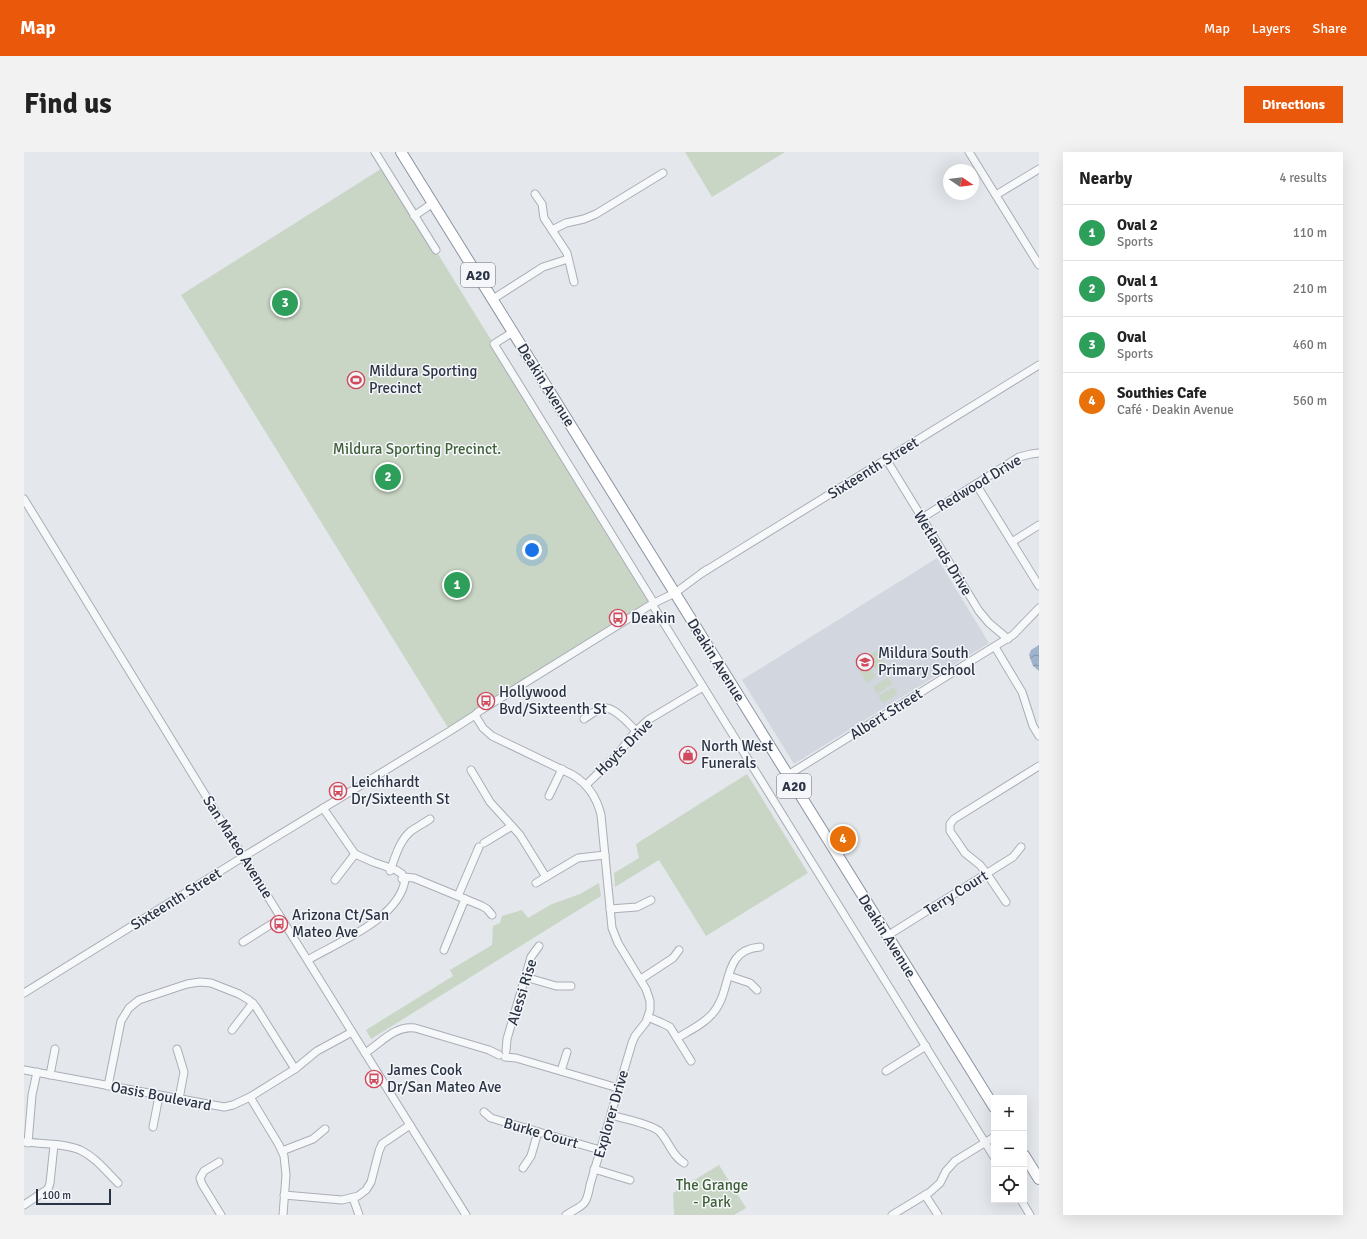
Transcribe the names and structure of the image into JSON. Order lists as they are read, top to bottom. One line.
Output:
{"streets":{"highway":["A20","Deakin Avenue"],"street":["Sixteenth Street","Redwood Drive","Wetlands Drive","Albert Street","Hoyts Drive","San Mateo Avenue","Terry Court","Alessi Rise","Oasis Boulevard","Explorer Drive","Burke Court"]},"crossings":[["Deakin Avenue","Sixteenth Street"],["Deakin Avenue","Albert Street"],["Deakin Avenue","Hoyts Drive"],["Deakin Avenue","Terry Court"],["Sixteenth Street","Wetlands Drive"],["Sixteenth Street","San Mateo Avenue"],["Redwood Drive","Wetlands Drive"],["Wetlands Drive","Albert Street"],["San Mateo Avenue","Oasis Boulevard"],["Explorer Drive","Burke Court"]],"parks":["Mildura Sporting Precinct.","The Grange - Park"],"places":{"sports":["Mildura Sporting Precinct"],"bus stop":["Deakin","Hollywood Bvd/Sixteenth St","Leichhardt Dr/Sixteenth St","Arizona Ct/San Mateo Ave","James Cook Dr/San Mateo Ave"],"school or university":["Mildura South Primary School"],"shop":["North West Funerals"]},"scale_bar":"100 m","north":"right","page":{"header":"Map","nav":["Map","Layers","Share"],"buttons":"Directions","title":"Find us","heading":["Nearby","4 results"],"list":[{"mark":"1","name":"Oval 2","note":"Sports","value":"110 m"},{"mark":"2","name":"Oval 1","note":"Sports","value":"210 m"},{"mark":"3","name":"Oval","note":"Sports","value":"460 m"},{"mark":"4","name":"Southies Cafe","note":"Café · Deakin Avenue","value":"560 m"}],"pins":["3","2","1","4"],"map_buttons":["+","−"],"scale":"100 m"}}
